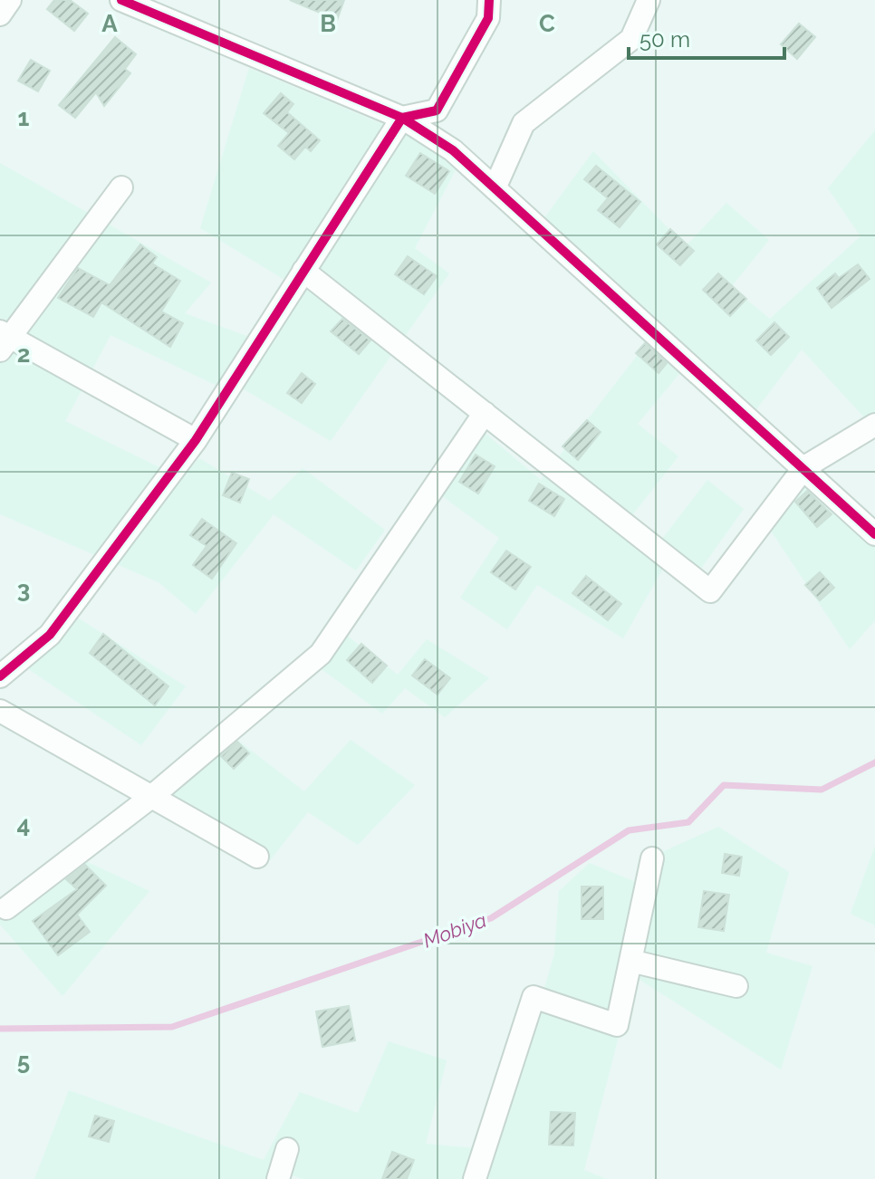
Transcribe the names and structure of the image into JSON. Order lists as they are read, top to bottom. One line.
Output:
{"water":["Mobiya"],"scale_bar":"50 m","grid":{"columns":["A","B","C"],"rows":["1","2","3","4","5"]}}
